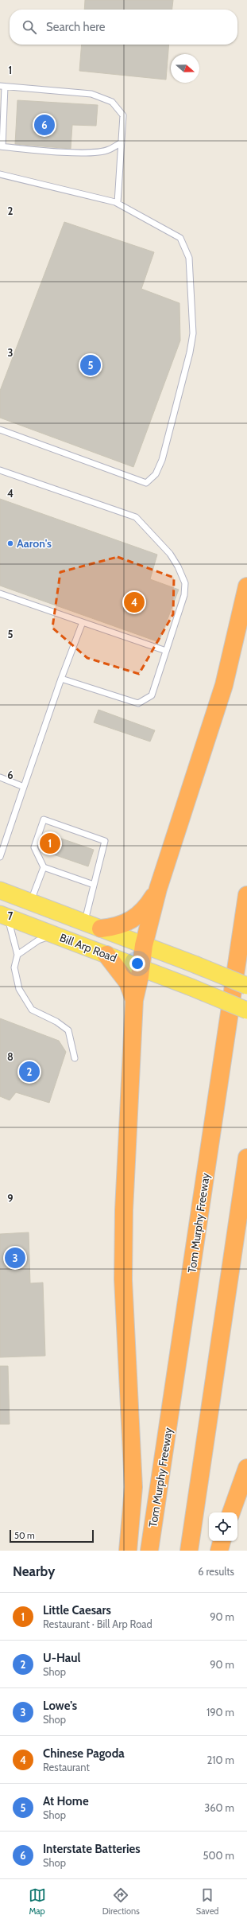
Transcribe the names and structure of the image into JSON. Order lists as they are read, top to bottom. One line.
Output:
{"streets":{"highway":["Tom Murphy Freeway"],"main road":["Bill Arp Road"]},"places":["Aaron's"],"scale_bar":"50 m","north":"right","page":{"search":"Search here","pins":["6","5","4","1","2","3"],"scale":"50 m","heading":["Nearby","6 results"],"list":[{"mark":"1","name":"Little Caesars","note":"Restaurant · Bill Arp Road","value":"90 m"},{"mark":"2","name":"U-Haul","note":"Shop","value":"90 m"},{"mark":"3","name":"Lowe's","note":"Shop","value":"190 m"},{"mark":"4","name":"Chinese Pagoda","note":"Restaurant","value":"210 m"},{"mark":"5","name":"At Home","note":"Shop","value":"360 m"},{"mark":"6","name":"Interstate Batteries","note":"Shop","value":"500 m"}],"nav":["Map","Directions","Saved"]},"grid":{"rows":["1","2","3","4","5","6","7","8","9"]}}
